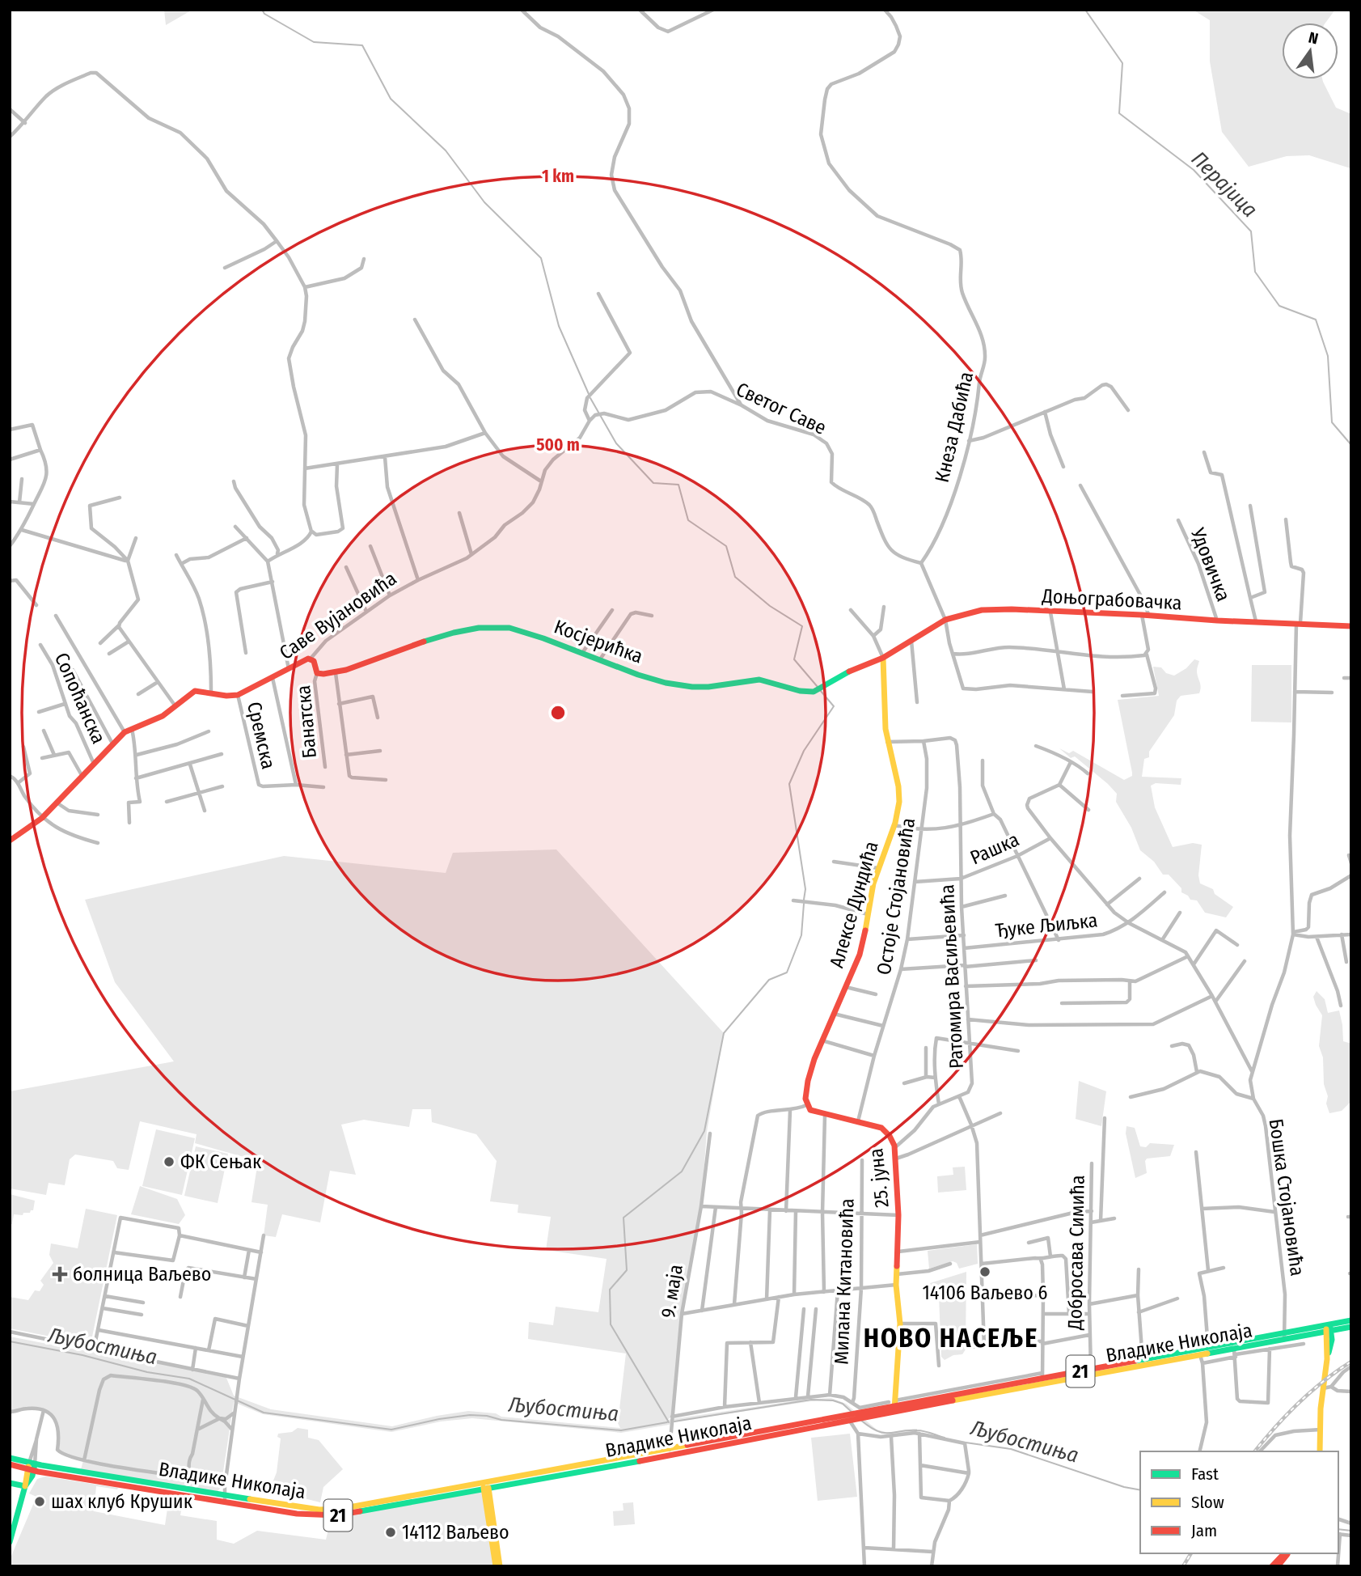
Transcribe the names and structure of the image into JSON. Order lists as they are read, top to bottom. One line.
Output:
{"streets":{"street":["Светог Саве","Кнеза Дабића","Удовичка","Доњограбовачка","Саве Вујановића","Косјерићка","Сопоћанска","Банатска","Сремска","Рашка","Остоје Стојановића","Алексе Дундића","Ђуке Љиљка","Ратомира Васиљевића","25. јуна","Бошка Стојановића","Добросава Симића","Милана Китановића","9. маја","Владике Николаја","21"]},"crossings":[["Светог Саве","Кнеза Дабића"],["Светог Саве","Саве Вујановића"],["Удовичка","Доњограбовачка"],["Доњограбовачка","Косјерићка"],["Доњограбовачка","Алексе Дундића"],["Доњограбовачка","Бошка Стојановића"],["Саве Вујановића","Сремска"],["Косјерићка","Банатска"],["Косјерићка","Алексе Дундића"],["Рашка","Остоје Стојановића"],["Рашка","Ратомира Васиљевића"],["Остоје Стојановића","Ратомира Васиљевића"],["Остоје Стојановића","25. јуна"],["Алексе Дундића","25. јуна"],["Ђуке Љиљка","Ратомира Васиљевића"],["25. јуна","Владике Николаја"],["Бошка Стојановића","Владике Николаја"],["Добросава Симића","Владике Николаја"],["9. маја","Владике Николаја"]],"districts":["НОВО НАСЕЉЕ"],"water":["Перајица","Љубостиња"],"places":{"other":["ФК Сењак","14106 Ваљево 6","шах клуб Крушик","14112 Ваљево"],"health":["болница Ваљево"]},"legend":["Fast","Slow","Jam"],"north":"top","rings":["1 km","500 m"]}
